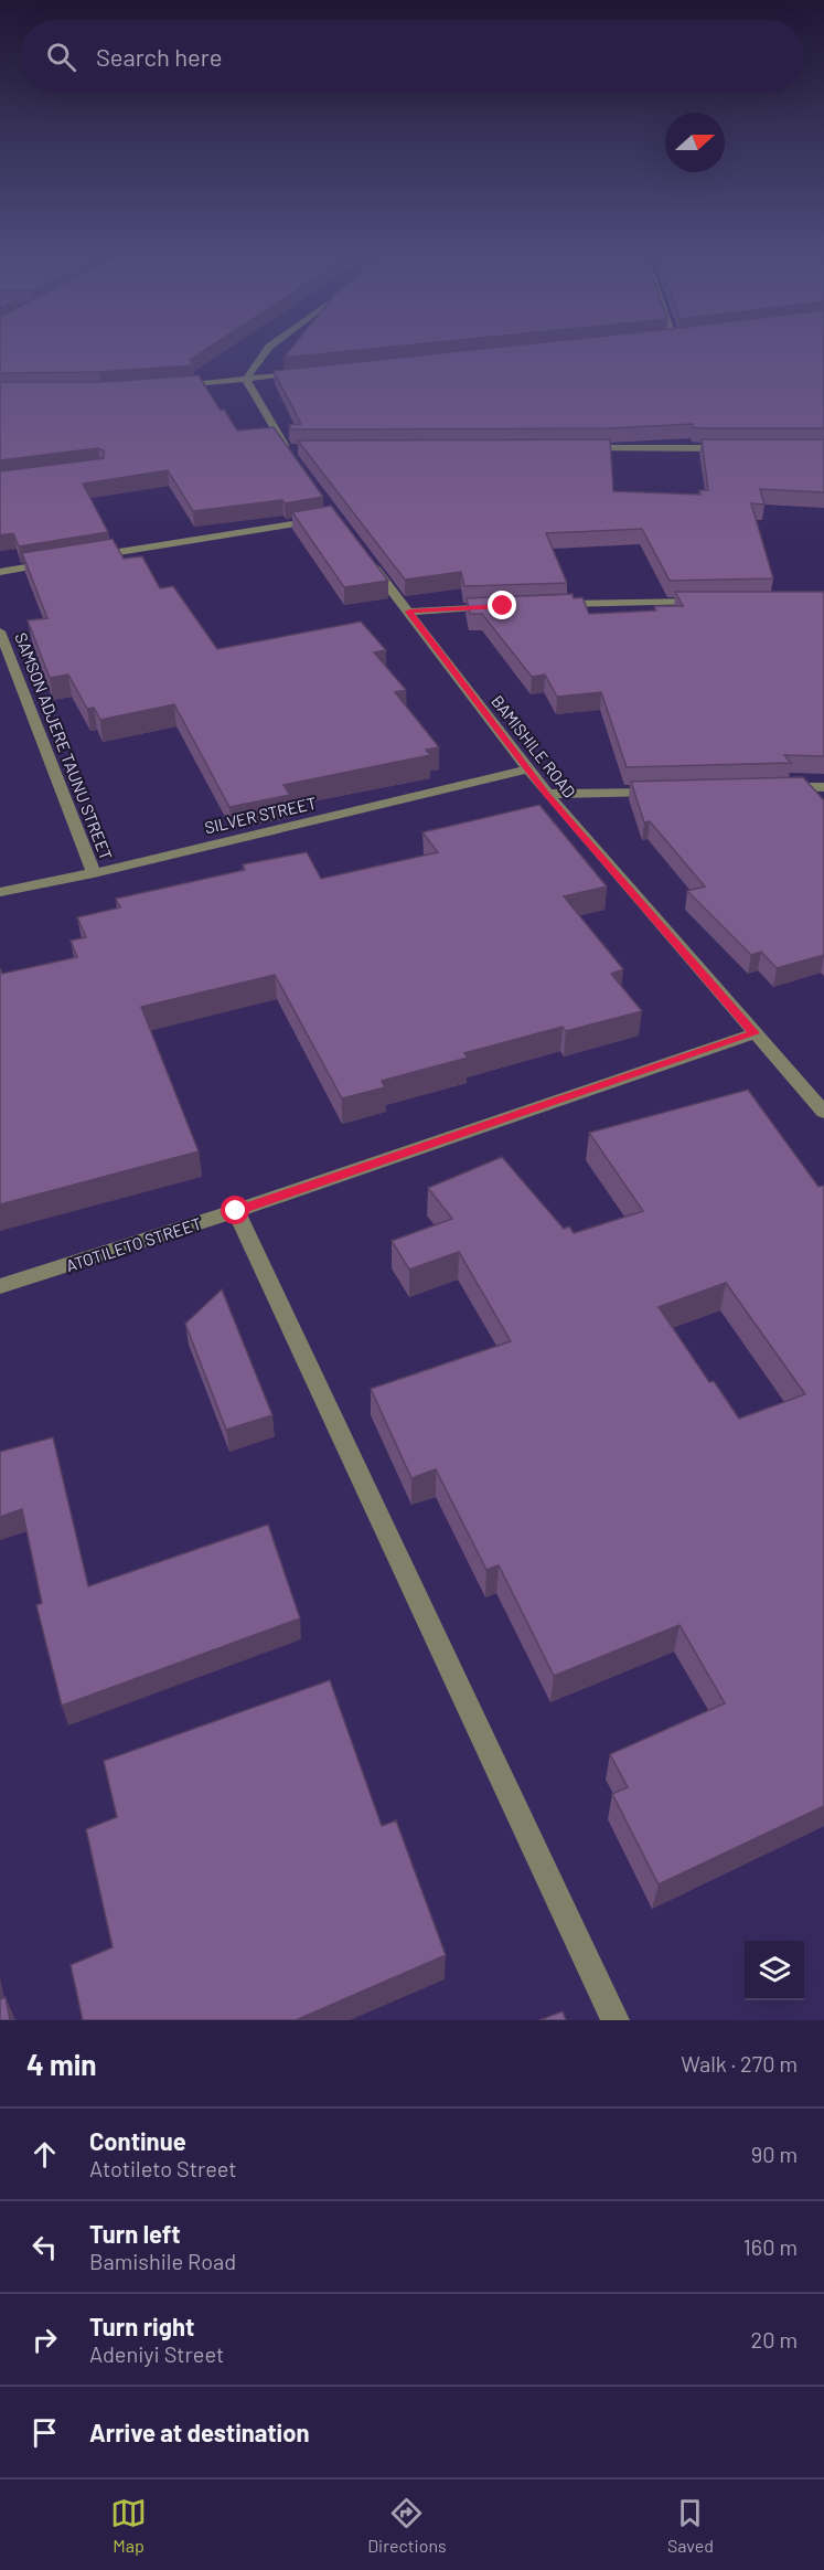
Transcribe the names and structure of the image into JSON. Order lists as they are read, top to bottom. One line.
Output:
{"streets":{"street":["SAMSON ADJERE TAUNU STREET","BAMISHILE ROAD","SILVER STREET","ATOTILETO STREET"]},"crossings":[["SAMSON ADJERE TAUNU STREET","SILVER STREET"],["BAMISHILE ROAD","SILVER STREET"],["BAMISHILE ROAD","ATOTILETO STREET"]],"north":"right","page":{"search":"Search here","heading":["4 min","Walk · 270 m"],"list":[["Continue","Atotileto Street","90 m"],["Turn left","Bamishile Road","160 m"],["Turn right","Adeniyi Street","20 m"],"Arrive at destination"],"nav":["Map","Directions","Saved"]}}
